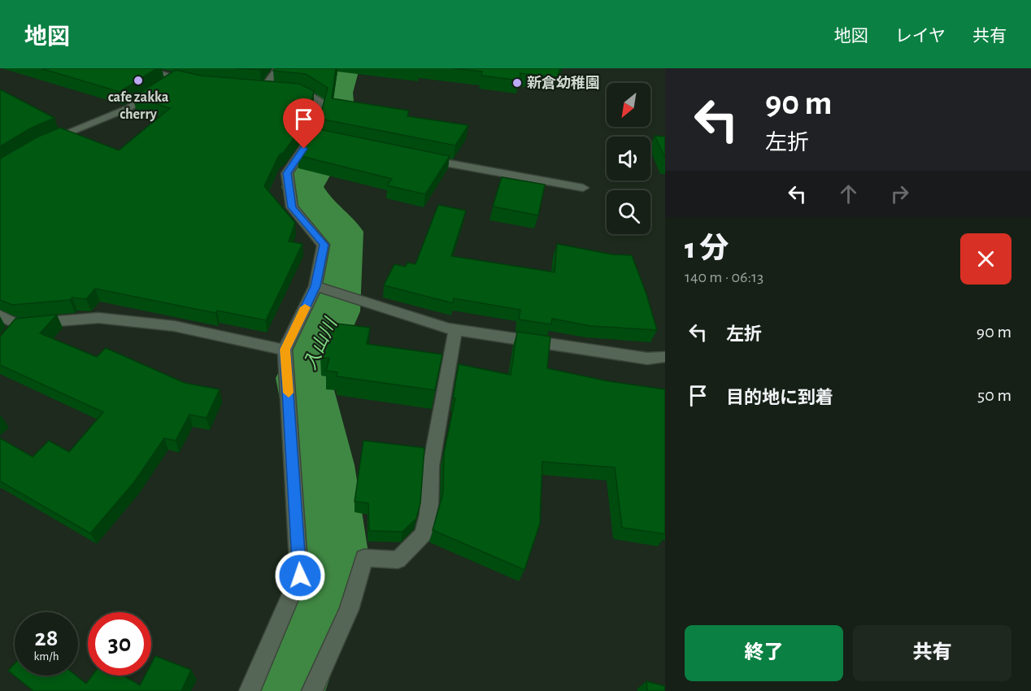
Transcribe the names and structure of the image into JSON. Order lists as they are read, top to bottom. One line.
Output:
{"water":["入山川"],"places":["cafe zakka cherry","新倉幼稚園"],"north":"bottom left","page":{"header":"地図","nav":["地図","レイヤ","共有"],"turn":["90 m","左折"],"heading":["1 分","140 m · 06:13"],"list":[{"name":"左折","value":"90 m"},{"name":"目的地に到着","value":"50 m"}],"speed":"28 km/h","limit":"30","buttons":["終了","共有"]}}
